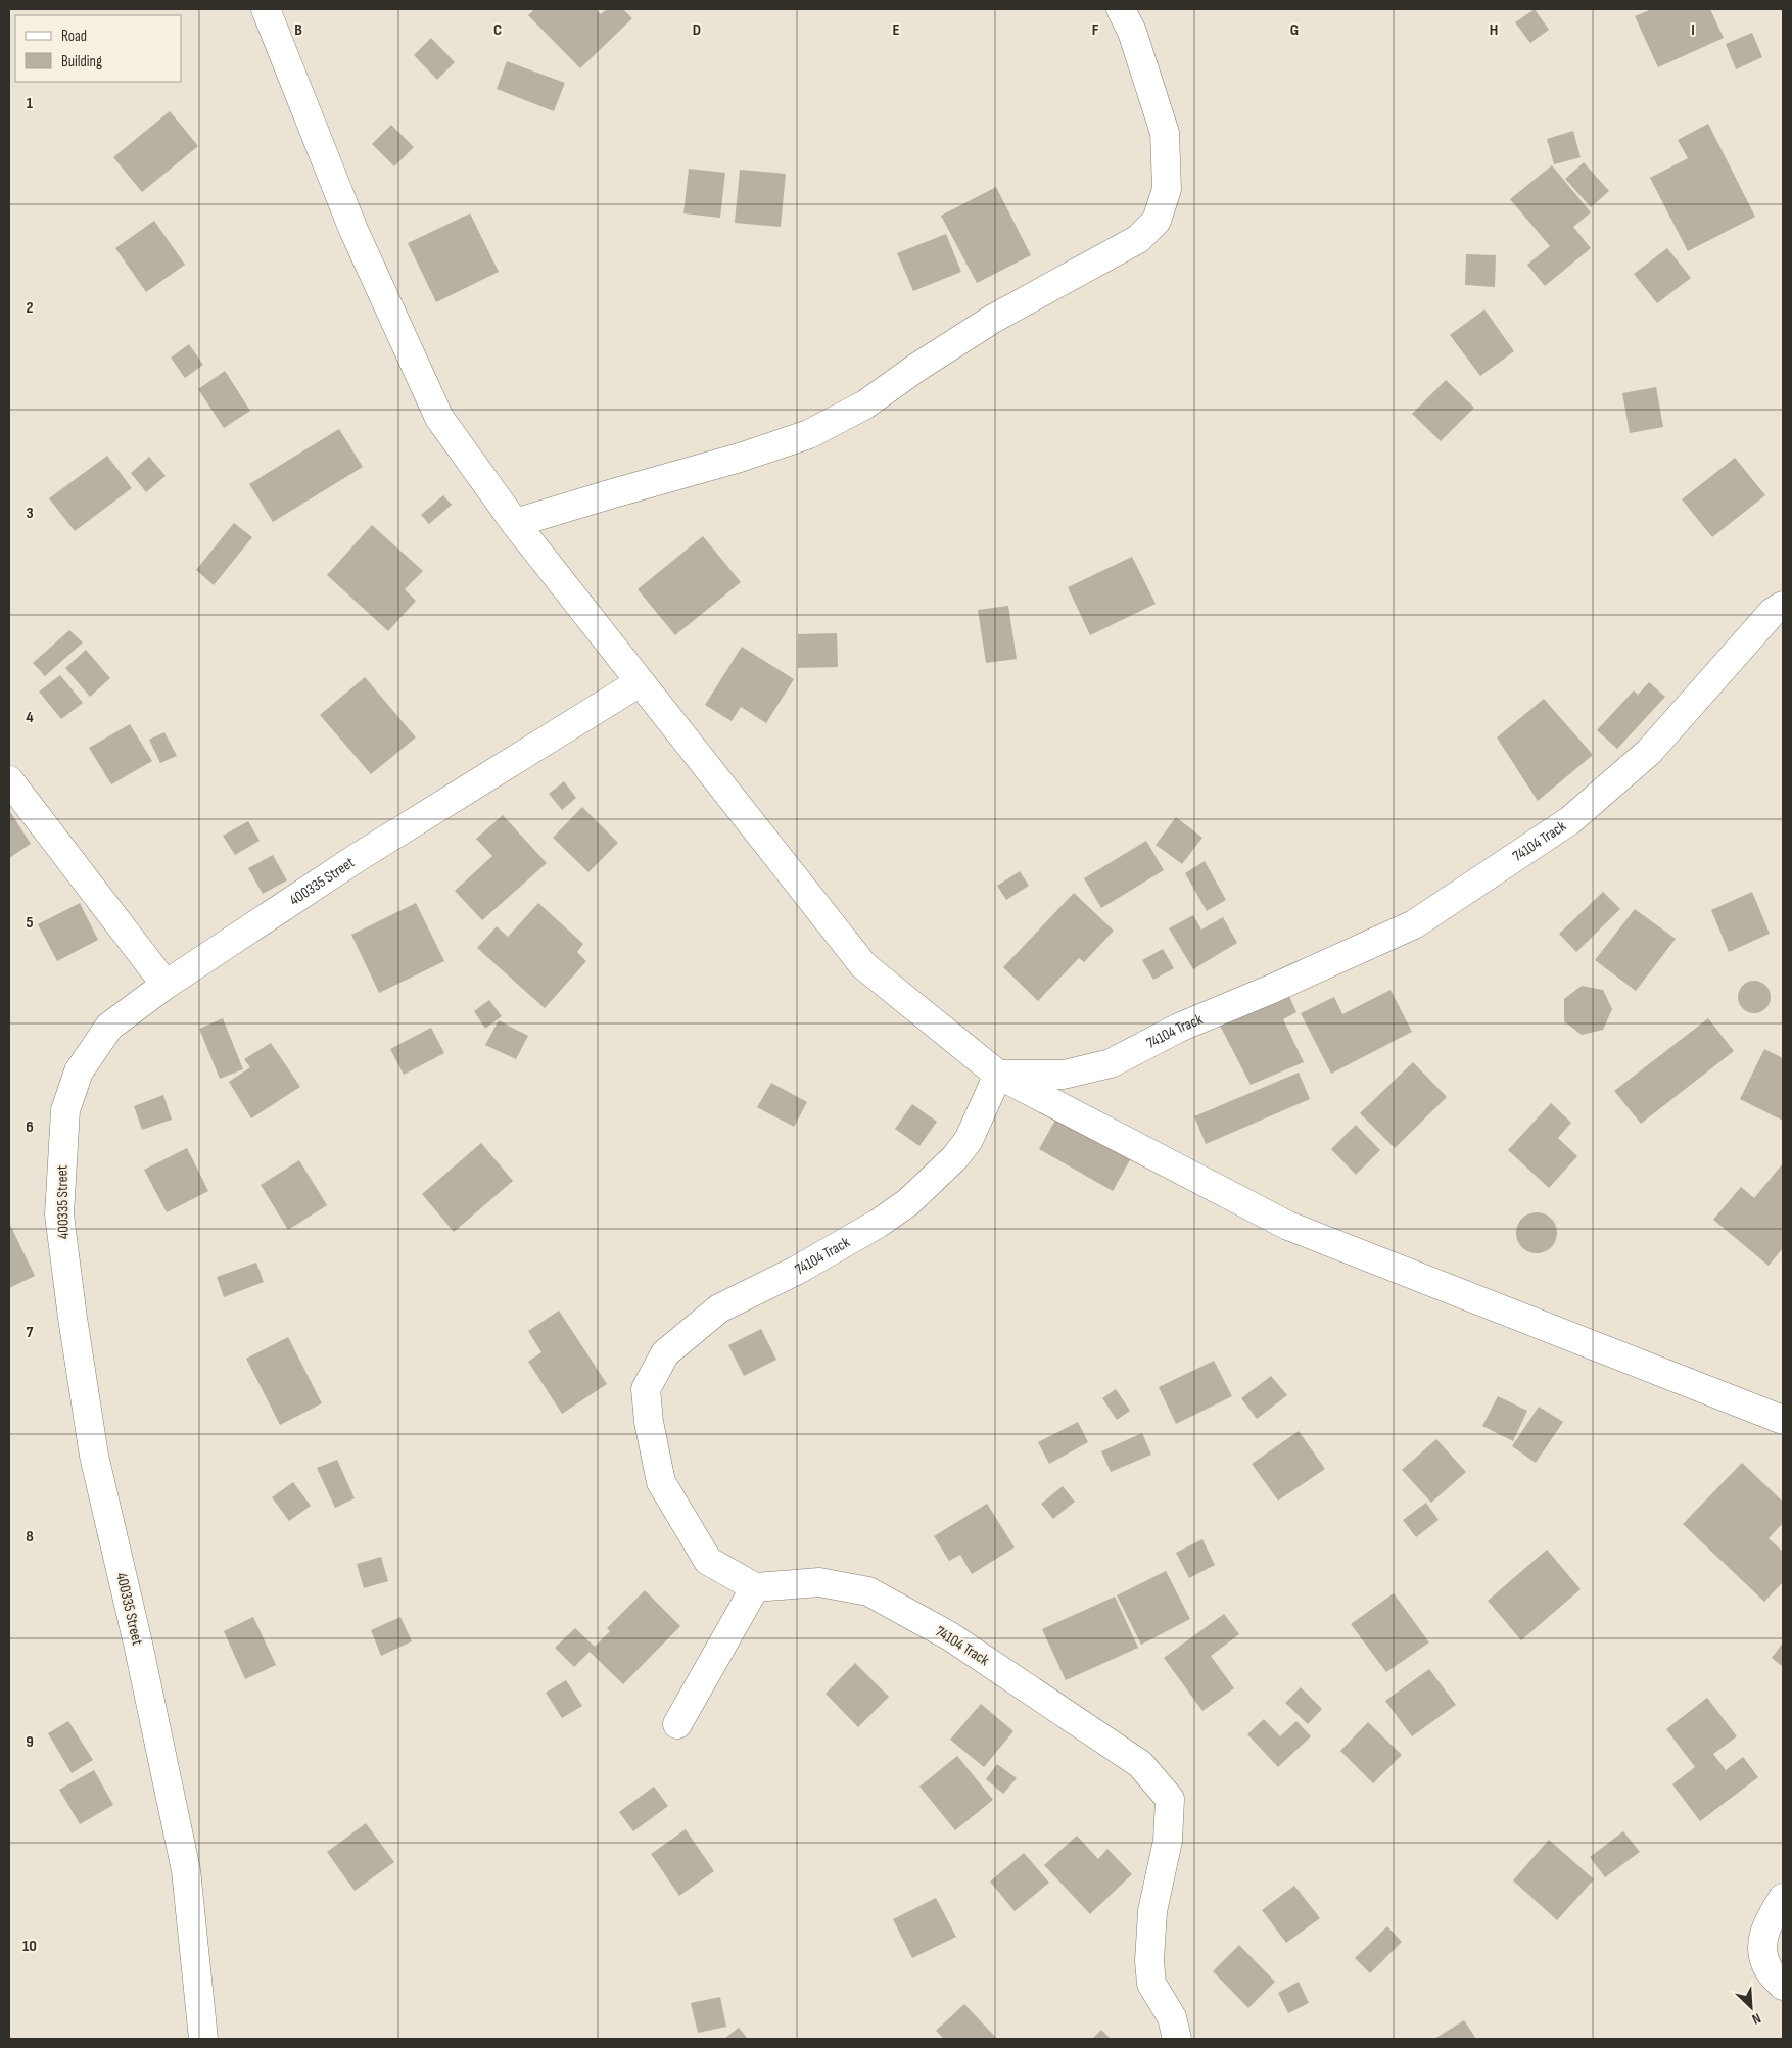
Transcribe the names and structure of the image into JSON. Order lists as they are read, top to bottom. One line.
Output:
{"streets":{"street":["74104 Track","400335 Street"]},"legend":["Road","Building"],"north":"bottom right","grid":{"columns":["B","C","D","E","F","G","H","I"],"rows":["1","2","3","4","5","6","7","8","9","10"]}}
